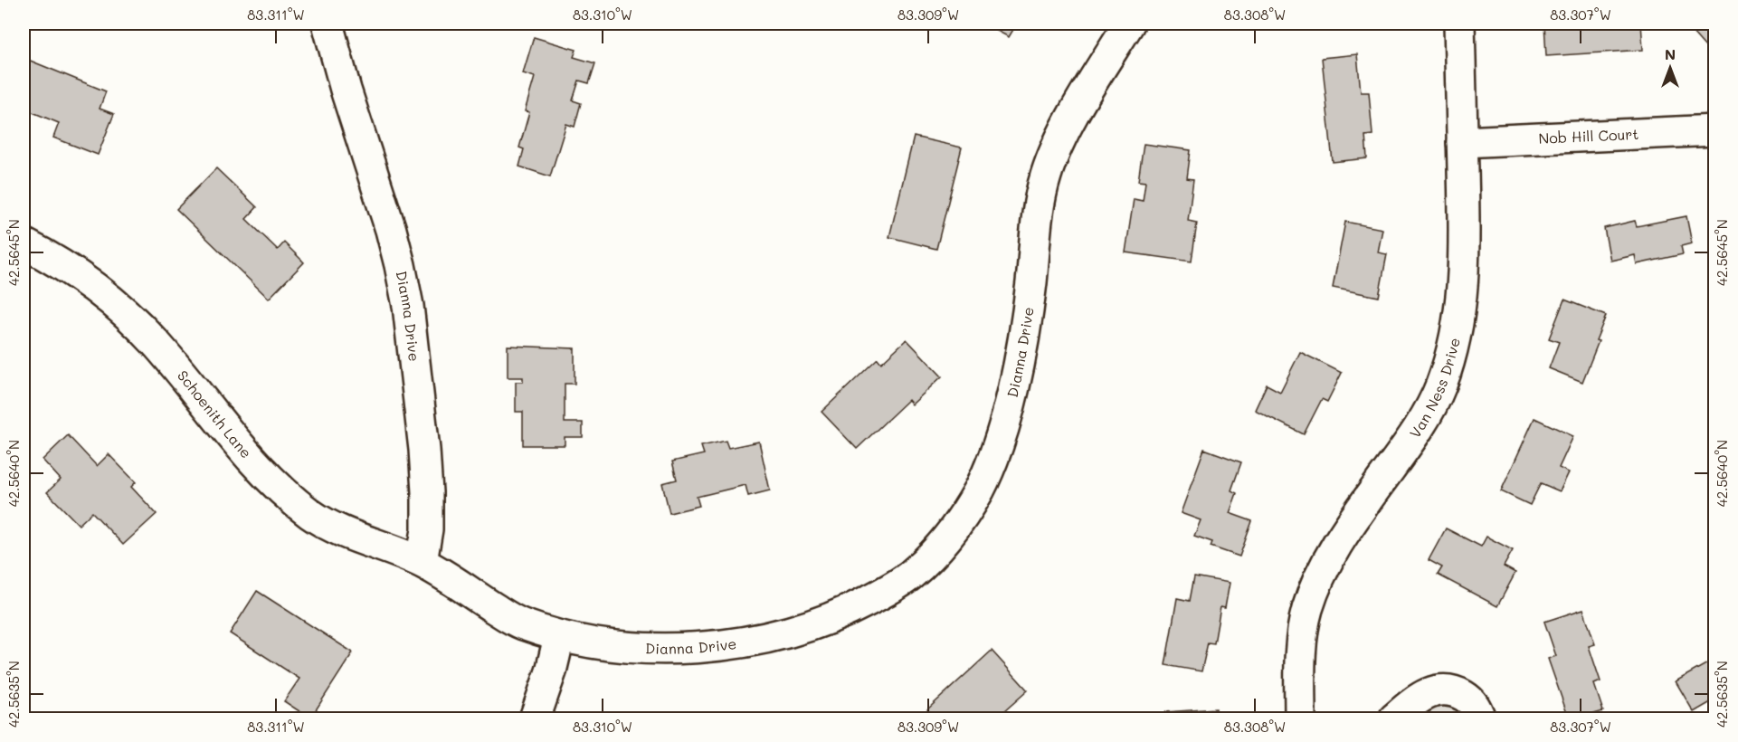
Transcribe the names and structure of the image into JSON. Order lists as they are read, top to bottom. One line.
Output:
{"streets":{"street":["Nob Hill Court","Dianna Drive","Van Ness Drive","Schoenith Lane"]},"crossings":[["Nob Hill Court","Van Ness Drive"],["Dianna Drive","Schoenith Lane"]],"north":"top","coordinates":["83.311°W","83.310°W","83.309°W","83.308°W","83.307°W","42.5645°N","42.5640°N","42.5635°N"]}
